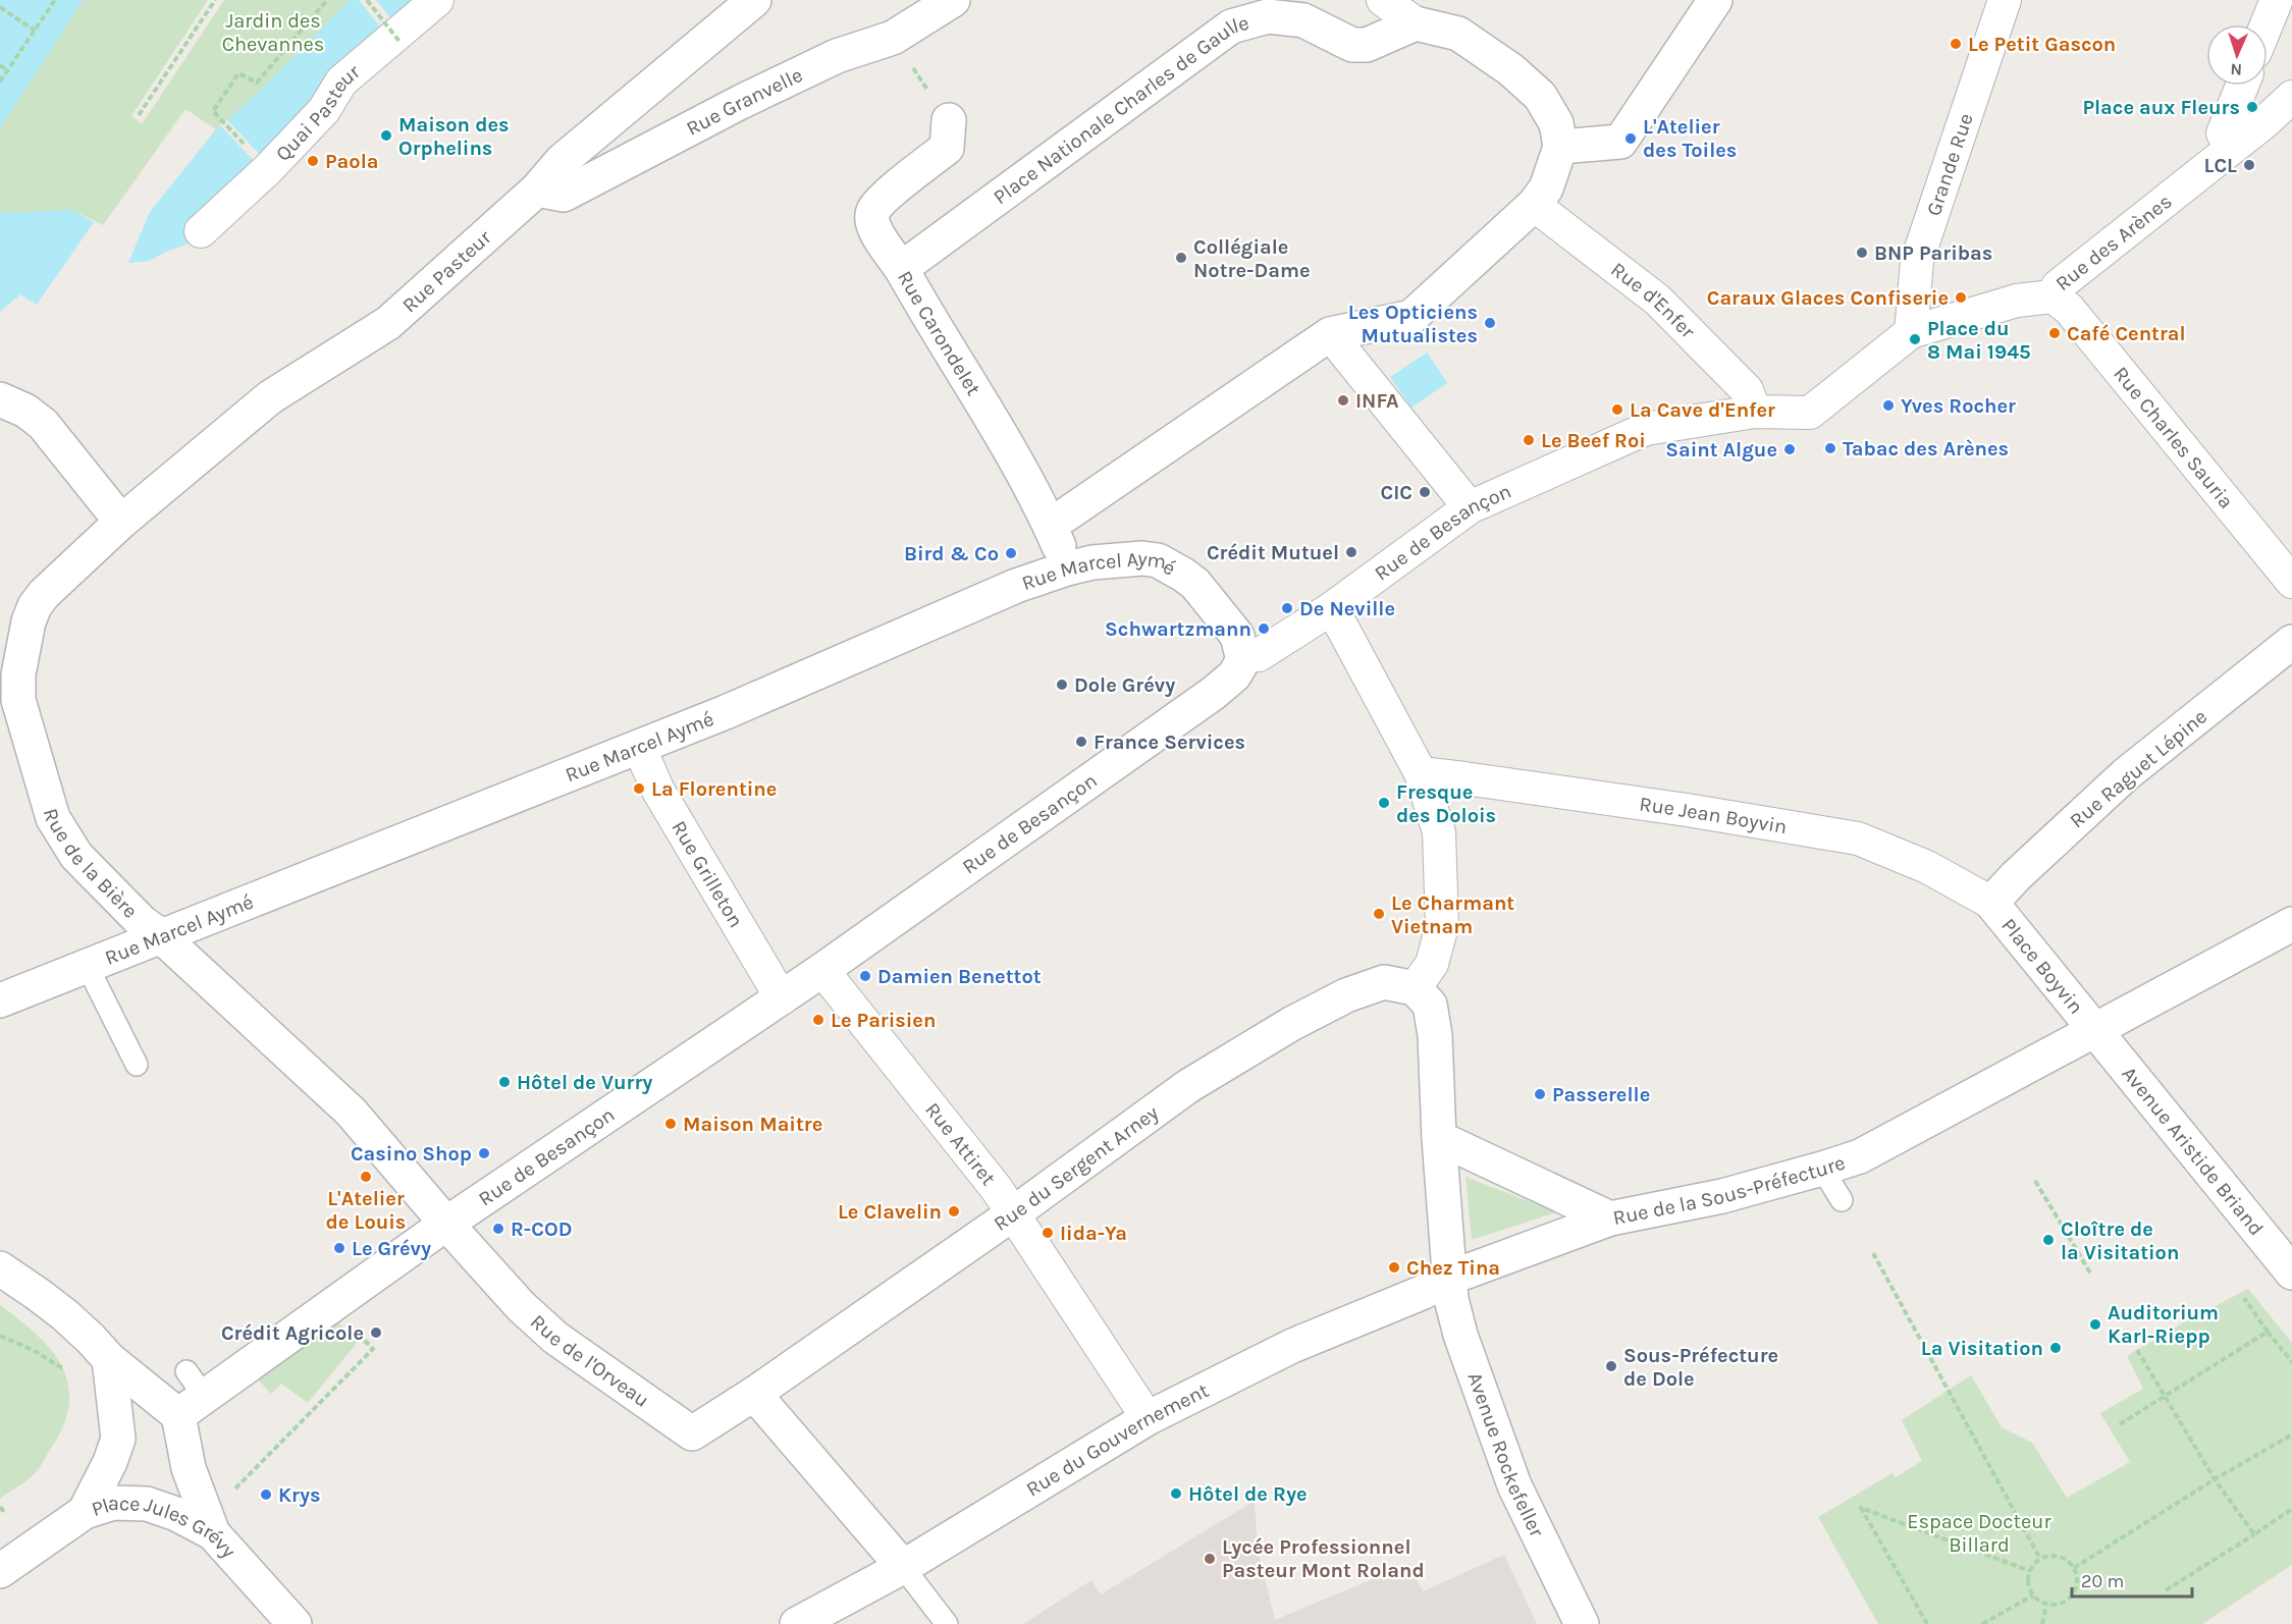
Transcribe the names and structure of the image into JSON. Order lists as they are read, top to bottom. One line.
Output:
{"streets":{"street":["Rue Granvelle","Place Nationale Charles de Gaulle","Quai Pasteur","Grande Rue","Rue des Arènes","Rue Pasteur","Rue d'Enfer","Rue Carondelet","Rue Charles Sauria","Rue de Besançon","Rue Marcel Aymé","Rue Raguet Lépine","Rue Jean Boyvin","Rue de la Bière","Rue Grilleton","Place Boyvin","Rue Attiret","Avenue Aristide Briand","Rue du Sergent Arney","Rue de la Sous-Préfecture","Rue de l'Orveau","Rue du Gouvernement","Avenue Rockefeller","Place Jules Grévy"]},"crossings":[["Rue Granvelle","Rue Pasteur"],["Place Nationale Charles de Gaulle","Rue Carondelet"],["Grande Rue","Rue des Arènes"],["Grande Rue","Rue de Besançon"],["Rue des Arènes","Rue Charles Sauria"],["Rue des Arènes","Rue de Besançon"],["Rue Pasteur","Rue de la Bière"],["Rue d'Enfer","Rue de Besançon"],["Rue Carondelet","Rue Marcel Aymé"],["Rue de Besançon","Rue Marcel Aymé"],["Rue de Besançon","Rue de la Bière"],["Rue de Besançon","Rue Grilleton"],["Rue de Besançon","Rue Attiret"],["Rue de Besançon","Rue de l'Orveau"],["Rue Marcel Aymé","Rue de la Bière"],["Rue Marcel Aymé","Rue Grilleton"],["Rue Raguet Lépine","Rue Jean Boyvin"],["Rue Raguet Lépine","Place Boyvin"],["Rue Jean Boyvin","Place Boyvin"],["Rue de la Bière","Rue de l'Orveau"],["Place Boyvin","Avenue Aristide Briand"],["Place Boyvin","Rue de la Sous-Préfecture"],["Rue Attiret","Rue du Sergent Arney"],["Rue Attiret","Rue du Gouvernement"],["Avenue Aristide Briand","Rue de la Sous-Préfecture"],["Rue du Sergent Arney","Rue de l'Orveau"],["Rue de la Sous-Préfecture","Rue du Gouvernement"],["Rue de la Sous-Préfecture","Avenue Rockefeller"],["Rue du Gouvernement","Avenue Rockefeller"]],"parks":["Jardin des Chevannes","Espace Docteur Billard"],"places":["Le Petit Gascon","Place aux Fleurs","Maison des Orphelins","L'Atelier des Toiles","Paola","LCL","BNP Paribas","Collégiale Notre-Dame","Caraux Glaces Confiserie","Les Opticiens Mutualistes","Café Central","Place du 8 Mai 1945","INFA","Yves Rocher","La Cave d'Enfer","Le Beef Roi","Tabac des Arènes","Saint Algue","CIC","Crédit Mutuel","Bird & Co","De Neville","Schwartzmann","Dole Grévy","France Services","La Florentine","Fresque des Dolois","Le Charmant Vietnam","Damien Benettot","Le Parisien","Hôtel de Vurry","Passerelle","Maison Maitre","Casino Shop","L'Atelier de Louis","Le Clavelin","R-COD","Iida-Ya","Cloître de la Visitation","Le Grévy","Chez Tina","Auditorium Karl-Riepp","Crédit Agricole","La Visitation","Sous-Préfecture de Dole","Hôtel de Rye","Krys","Lycée Professionnel Pasteur Mont Roland"],"scale_bar":"20 m","north":"bottom"}
